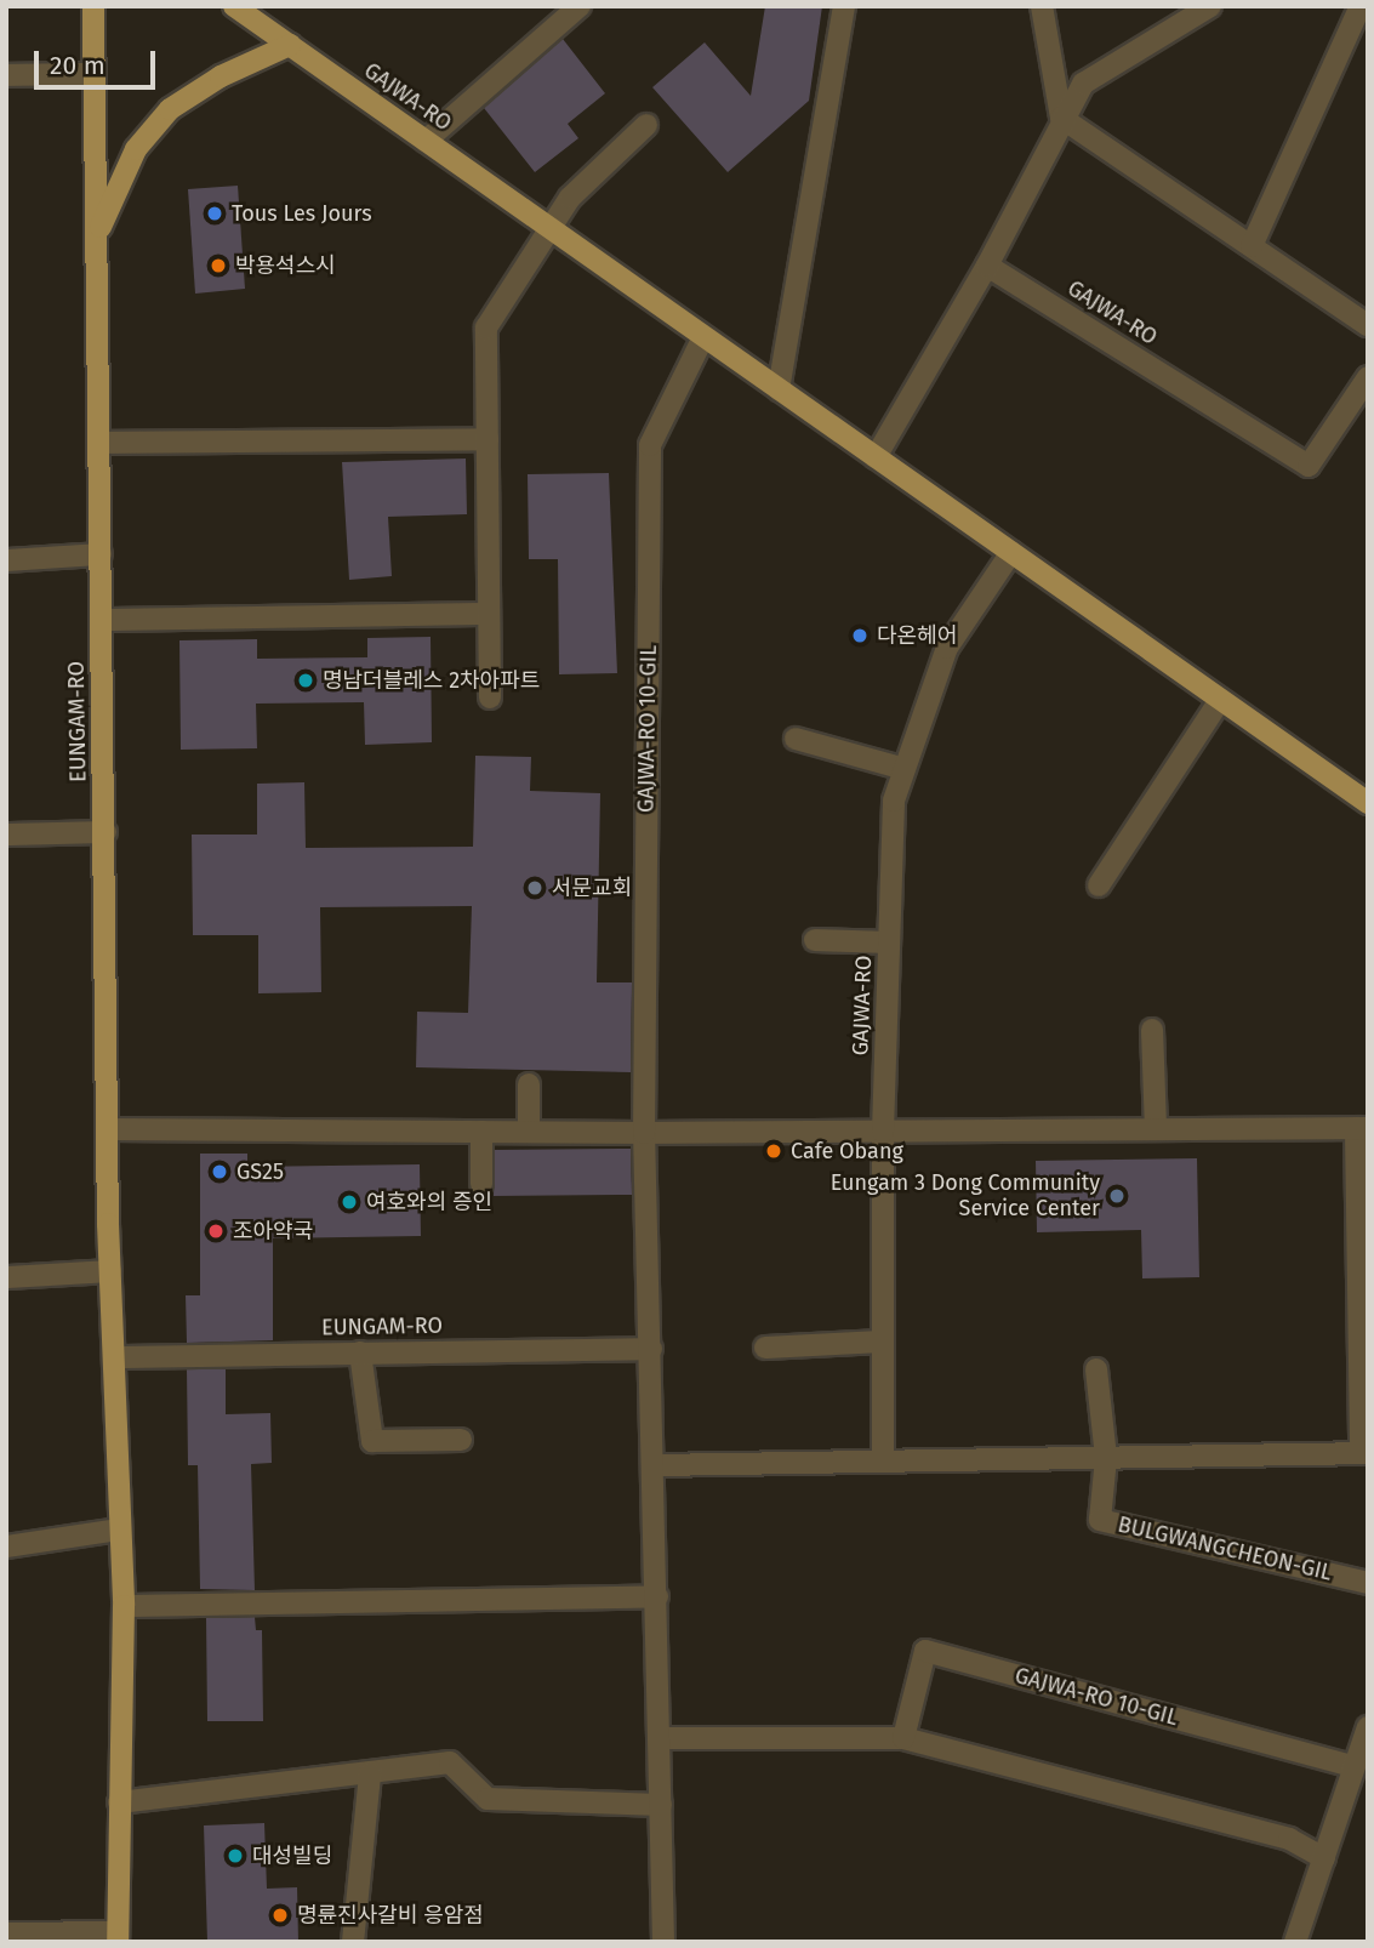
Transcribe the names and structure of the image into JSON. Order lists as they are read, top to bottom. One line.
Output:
{"streets":{"main road":["GAJWA-RO","EUNGAM-RO"],"street":["GAJWA-RO 10-GIL","BULGWANGCHEON-GIL"]},"crossings":[["GAJWA-RO","GAJWA-RO 10-GIL"],["EUNGAM-RO","GAJWA-RO 10-GIL"]],"places":["Tous Les Jours","박용석스시","다온헤어","명남더블레스 2차아파트","서문교회","Cafe Obang","GS25","Eungam 3 Dong Community Service Center","여호와의 증인","조아약국","대성빌딩","명륜진사갈비 응암점"],"scale_bar":"20 m"}
